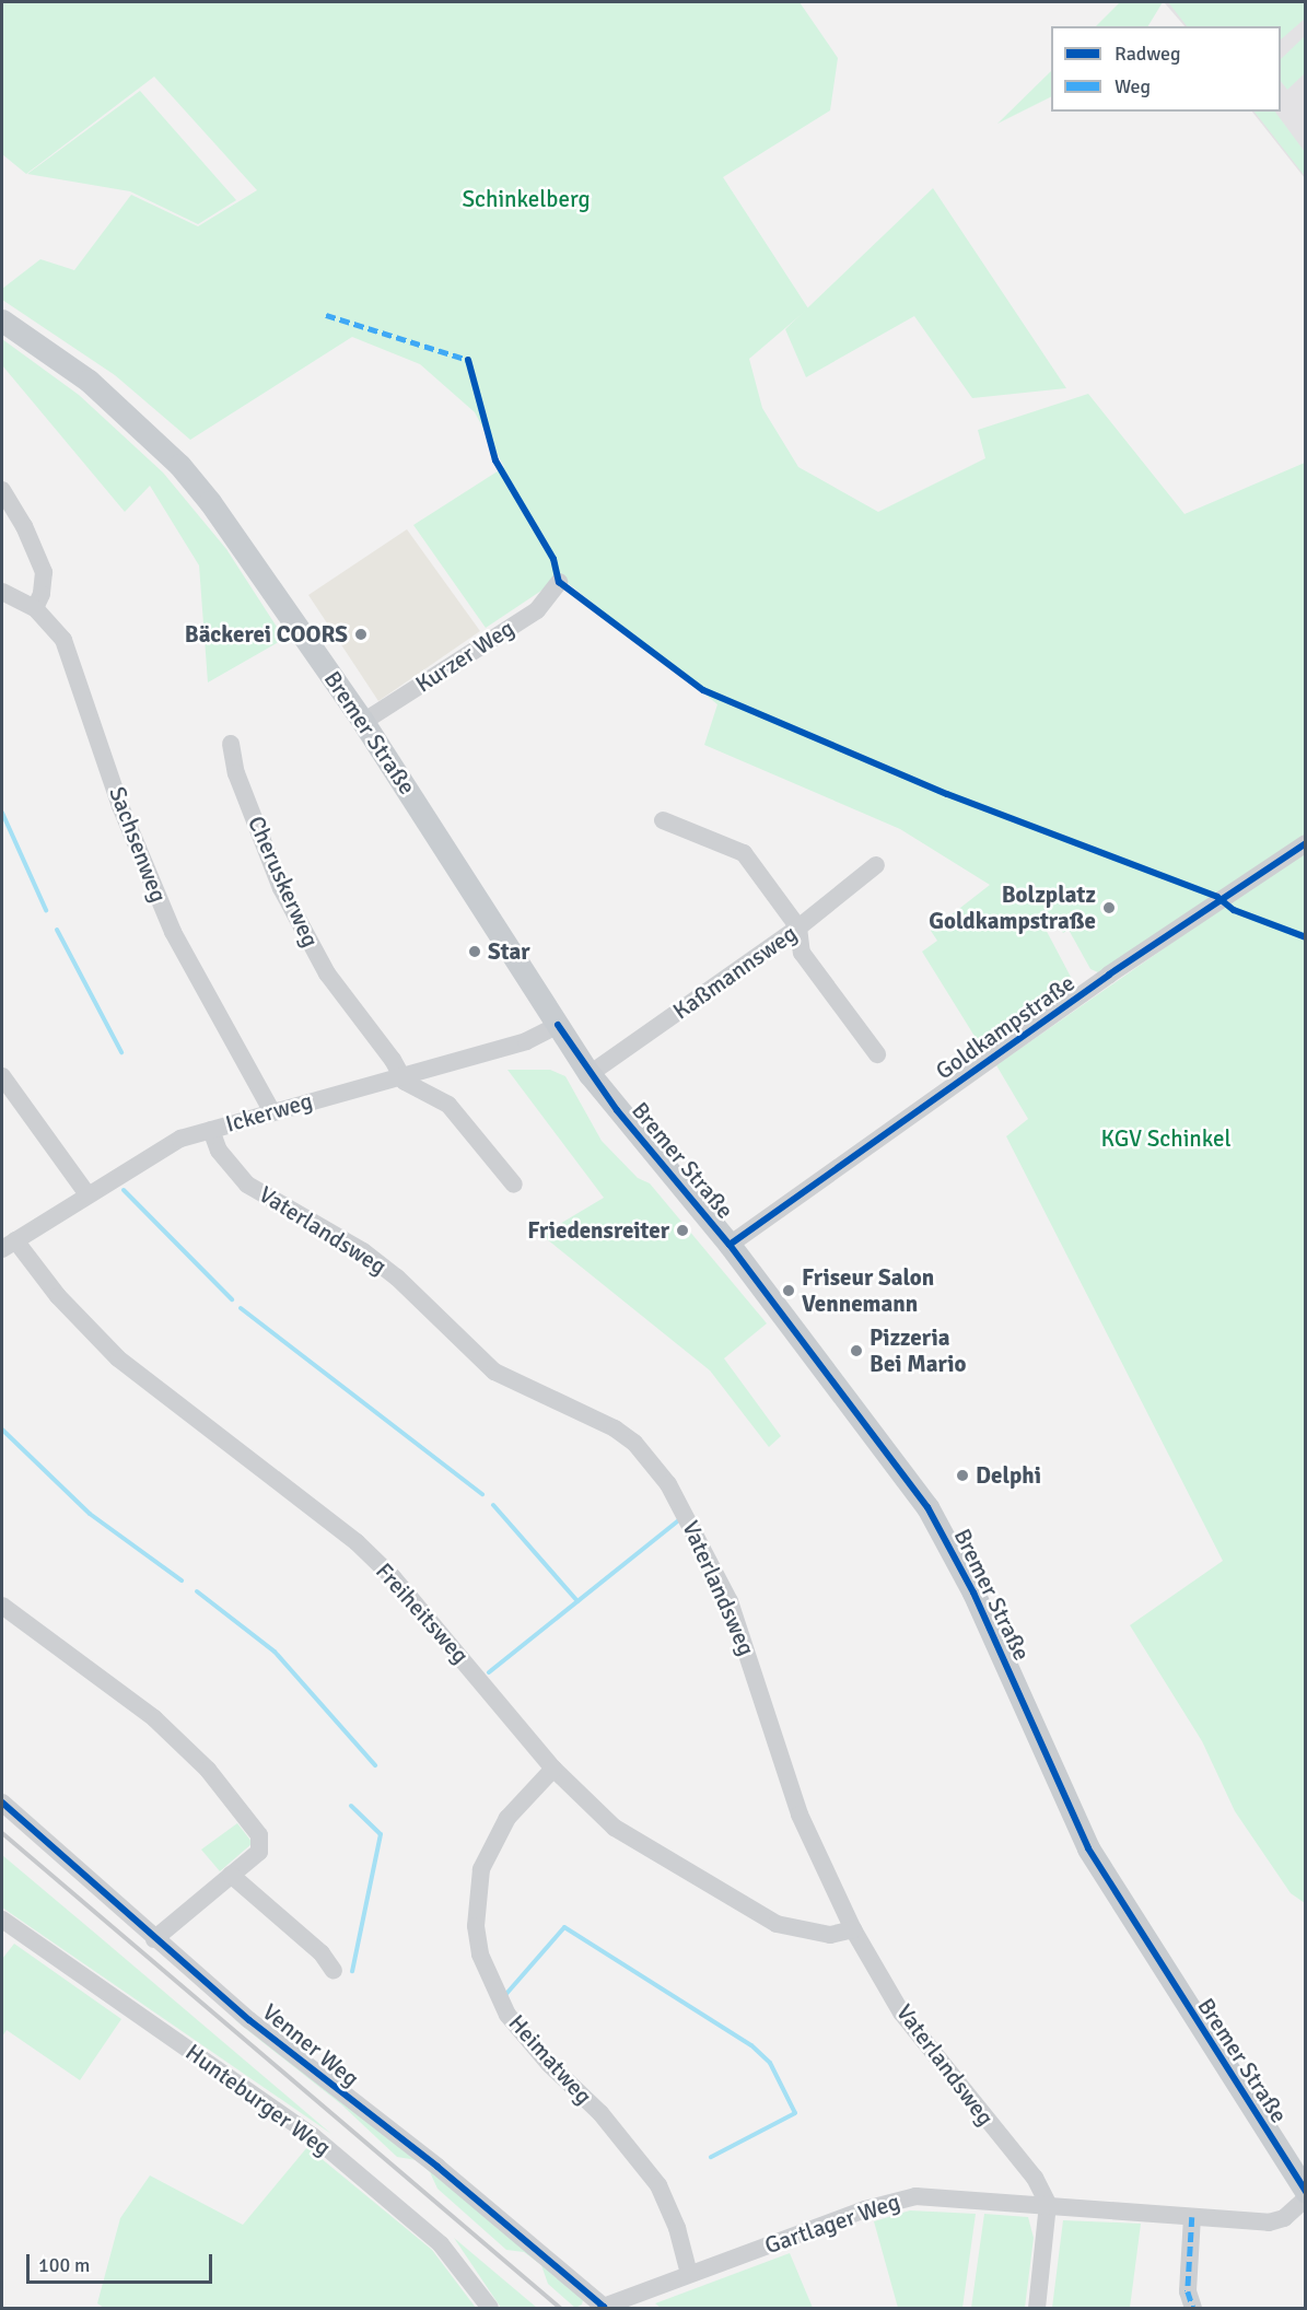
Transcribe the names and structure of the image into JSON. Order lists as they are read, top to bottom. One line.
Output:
{"streets":{"main road":["Bremer Straße"],"street":["Kurzer Weg","Sachsenweg","Cheruskerweg","Kaßmannsweg","Goldkampstraße","Ickerweg","Vaterlandsweg","Freiheitsweg","Venner Weg","Heimatweg","Hunteburger Weg","Gartlager Weg"]},"crossings":[["Kurzer Weg","Bremer Straße"],["Bremer Straße","Kaßmannsweg"],["Bremer Straße","Goldkampstraße"],["Bremer Straße","Ickerweg"],["Sachsenweg","Ickerweg"],["Cheruskerweg","Ickerweg"],["Ickerweg","Vaterlandsweg"],["Ickerweg","Freiheitsweg"],["Vaterlandsweg","Freiheitsweg"],["Vaterlandsweg","Gartlager Weg"],["Freiheitsweg","Heimatweg"],["Venner Weg","Gartlager Weg"],["Heimatweg","Gartlager Weg"]],"parks":["Schinkelberg","KGV Schinkel"],"places":["Bäckerei COORS","Bolzplatz Goldkampstraße","Star","Friedensreiter","Friseur Salon Vennemann","Pizzeria Bei Mario","Delphi"],"legend":["Radweg","Weg"],"scale_bar":"100 m"}
